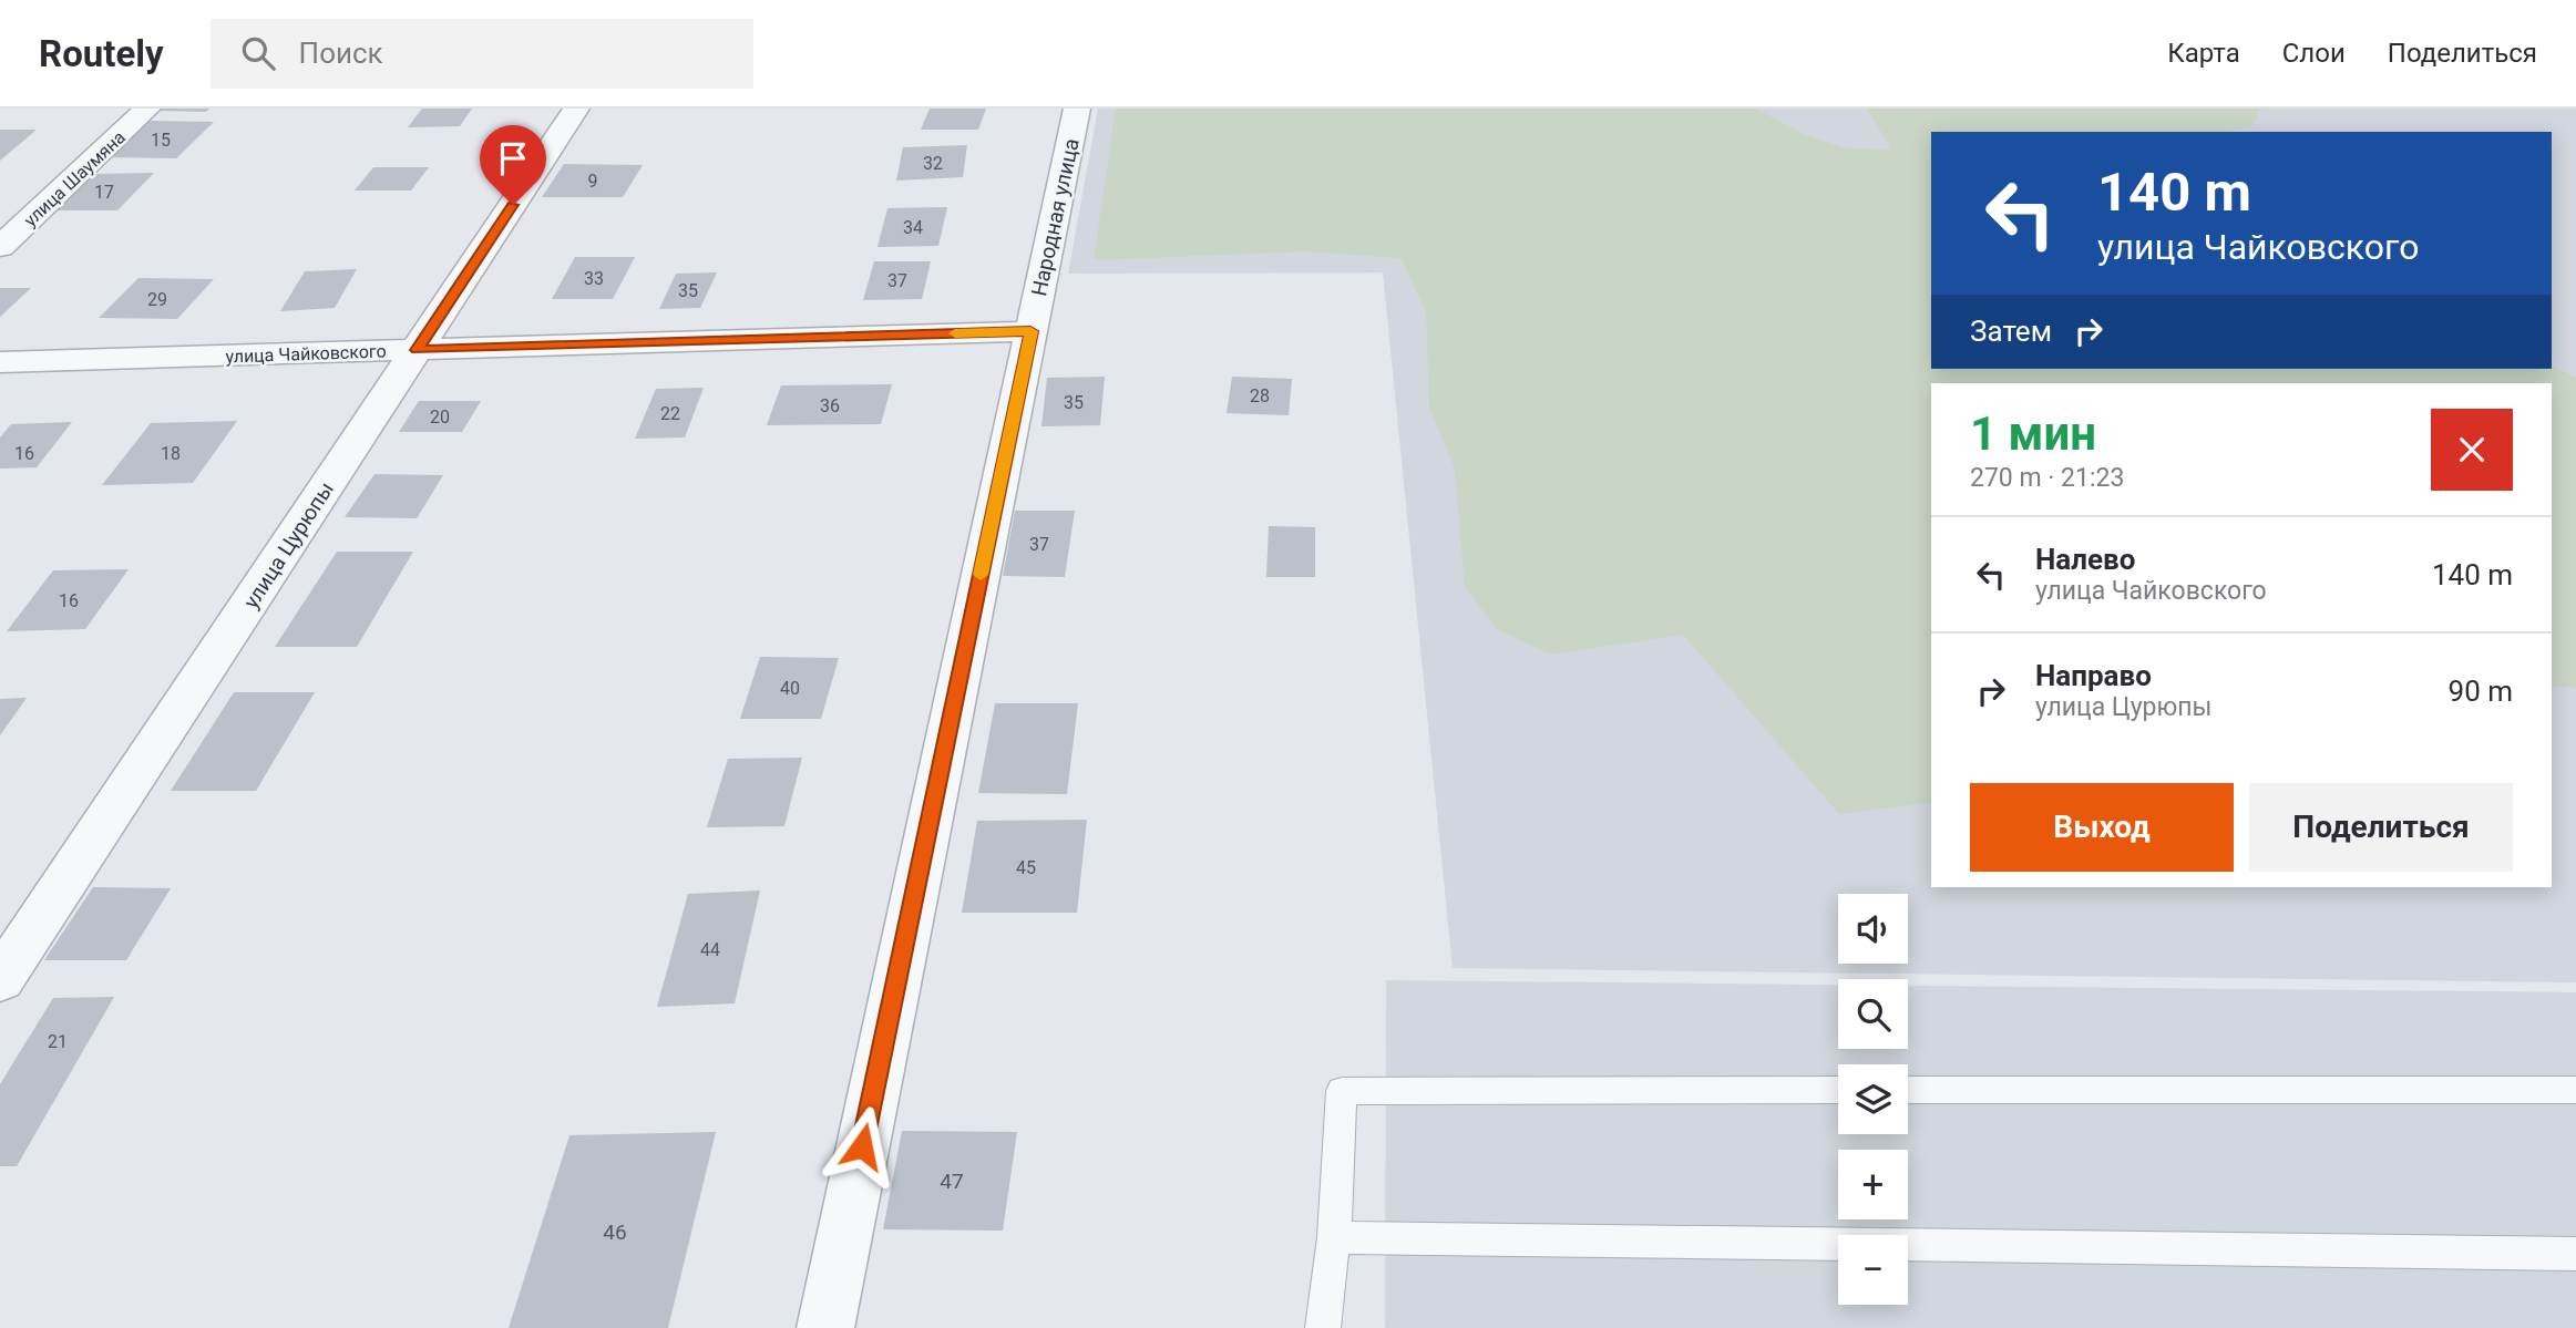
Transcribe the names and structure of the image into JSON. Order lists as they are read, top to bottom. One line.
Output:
{"streets":{"street":["улица Шаумяна","Народная улица","улица Чайковского","улица Цурюпы"]},"crossings":[["Народная улица","улица Чайковского"],["улица Чайковского","улица Цурюпы"]],"house_numbers":["15","32","9","17","34","33","37","35","29","28","35","36","22","20","16","18","37","16","40","45","44","21","47","46"],"page":{"header":"Routely","search":"Поиск","nav":["Карта","Слои","Поделиться"],"turn":["140 m","улица Чайковского"],"then":"Затем","heading":["1 мин","270 m · 21:23"],"list":[{"name":"Налево","note":"улица Чайковского","value":"140 m"},{"name":"Направо","note":"улица Цурюпы","value":"90 m"}],"buttons":["Выход","Поделиться"],"map_buttons":["+","−"]}}
